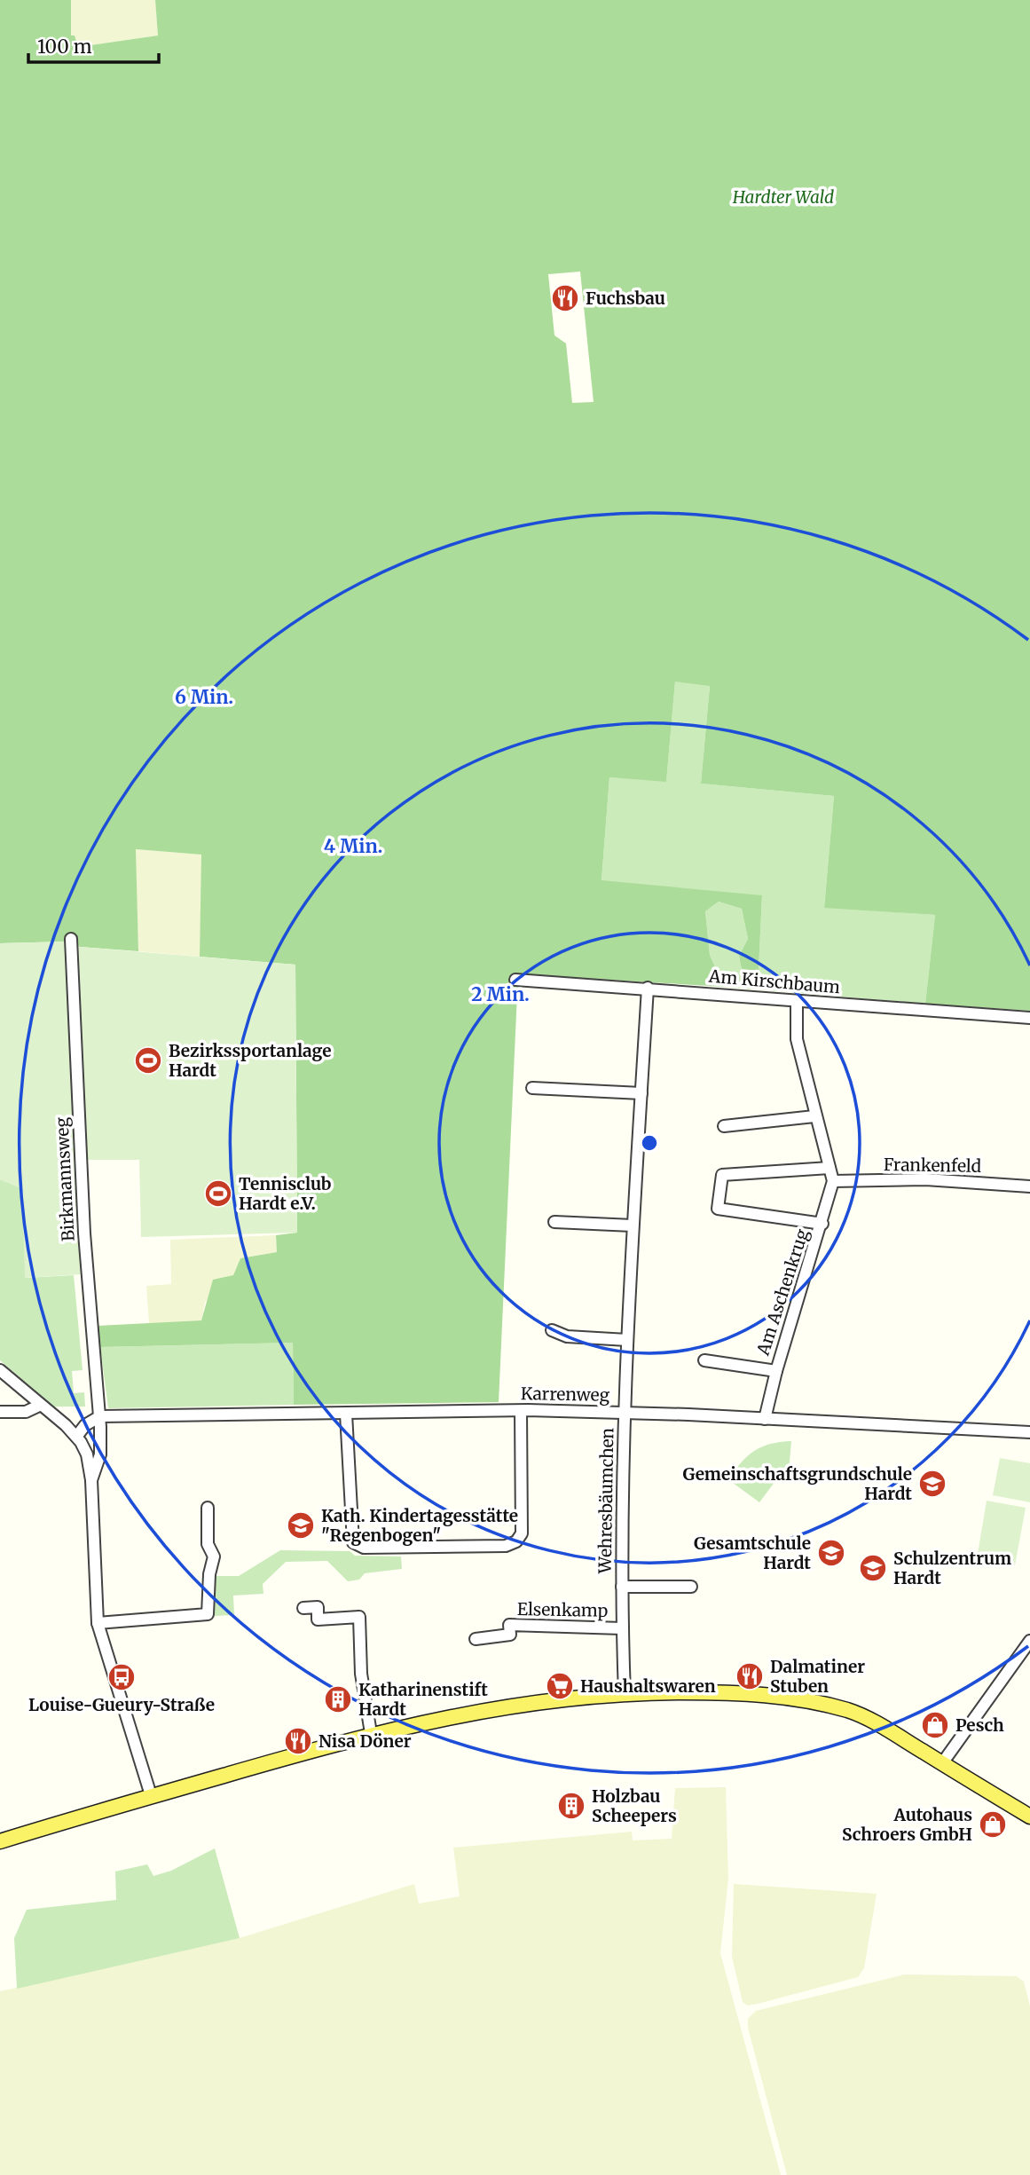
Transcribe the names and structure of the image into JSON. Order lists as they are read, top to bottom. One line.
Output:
{"streets":{"street":["Am Kirschbaum","Frankenfeld","Birkmannsweg","Am Aschenkrug","Karrenweg","Wehresbäumchen","Elsenkamp"]},"crossings":[["Am Kirschbaum","Am Aschenkrug"],["Am Kirschbaum","Wehresbäumchen"],["Frankenfeld","Am Aschenkrug"],["Birkmannsweg","Karrenweg"],["Am Aschenkrug","Karrenweg"],["Karrenweg","Wehresbäumchen"],["Wehresbäumchen","Elsenkamp"]],"parks":["Hardter Wald"],"places":{"restaurant":["Fuchsbau","Dalmatiner Stuben","Nisa Döner"],"sports":["Bezirkssportanlage Hardt","Tennisclub Hardt e.V."],"school or university":["Gemeinschaftsgrundschule Hardt","Kath. Kindertagesstätte \"Regenbogen\"","Gesamtschule Hardt","Schulzentrum Hardt"],"bus stop":["Louise-Gueury-Straße"],"supermarket":["Haushaltswaren"],"building":["Katharinenstift Hardt","Holzbau Scheepers"],"shop":["Pesch","Autohaus Schroers GmbH"]},"scale_bar":"100 m","rings":["6 Min.","4 Min.","2 Min."]}
